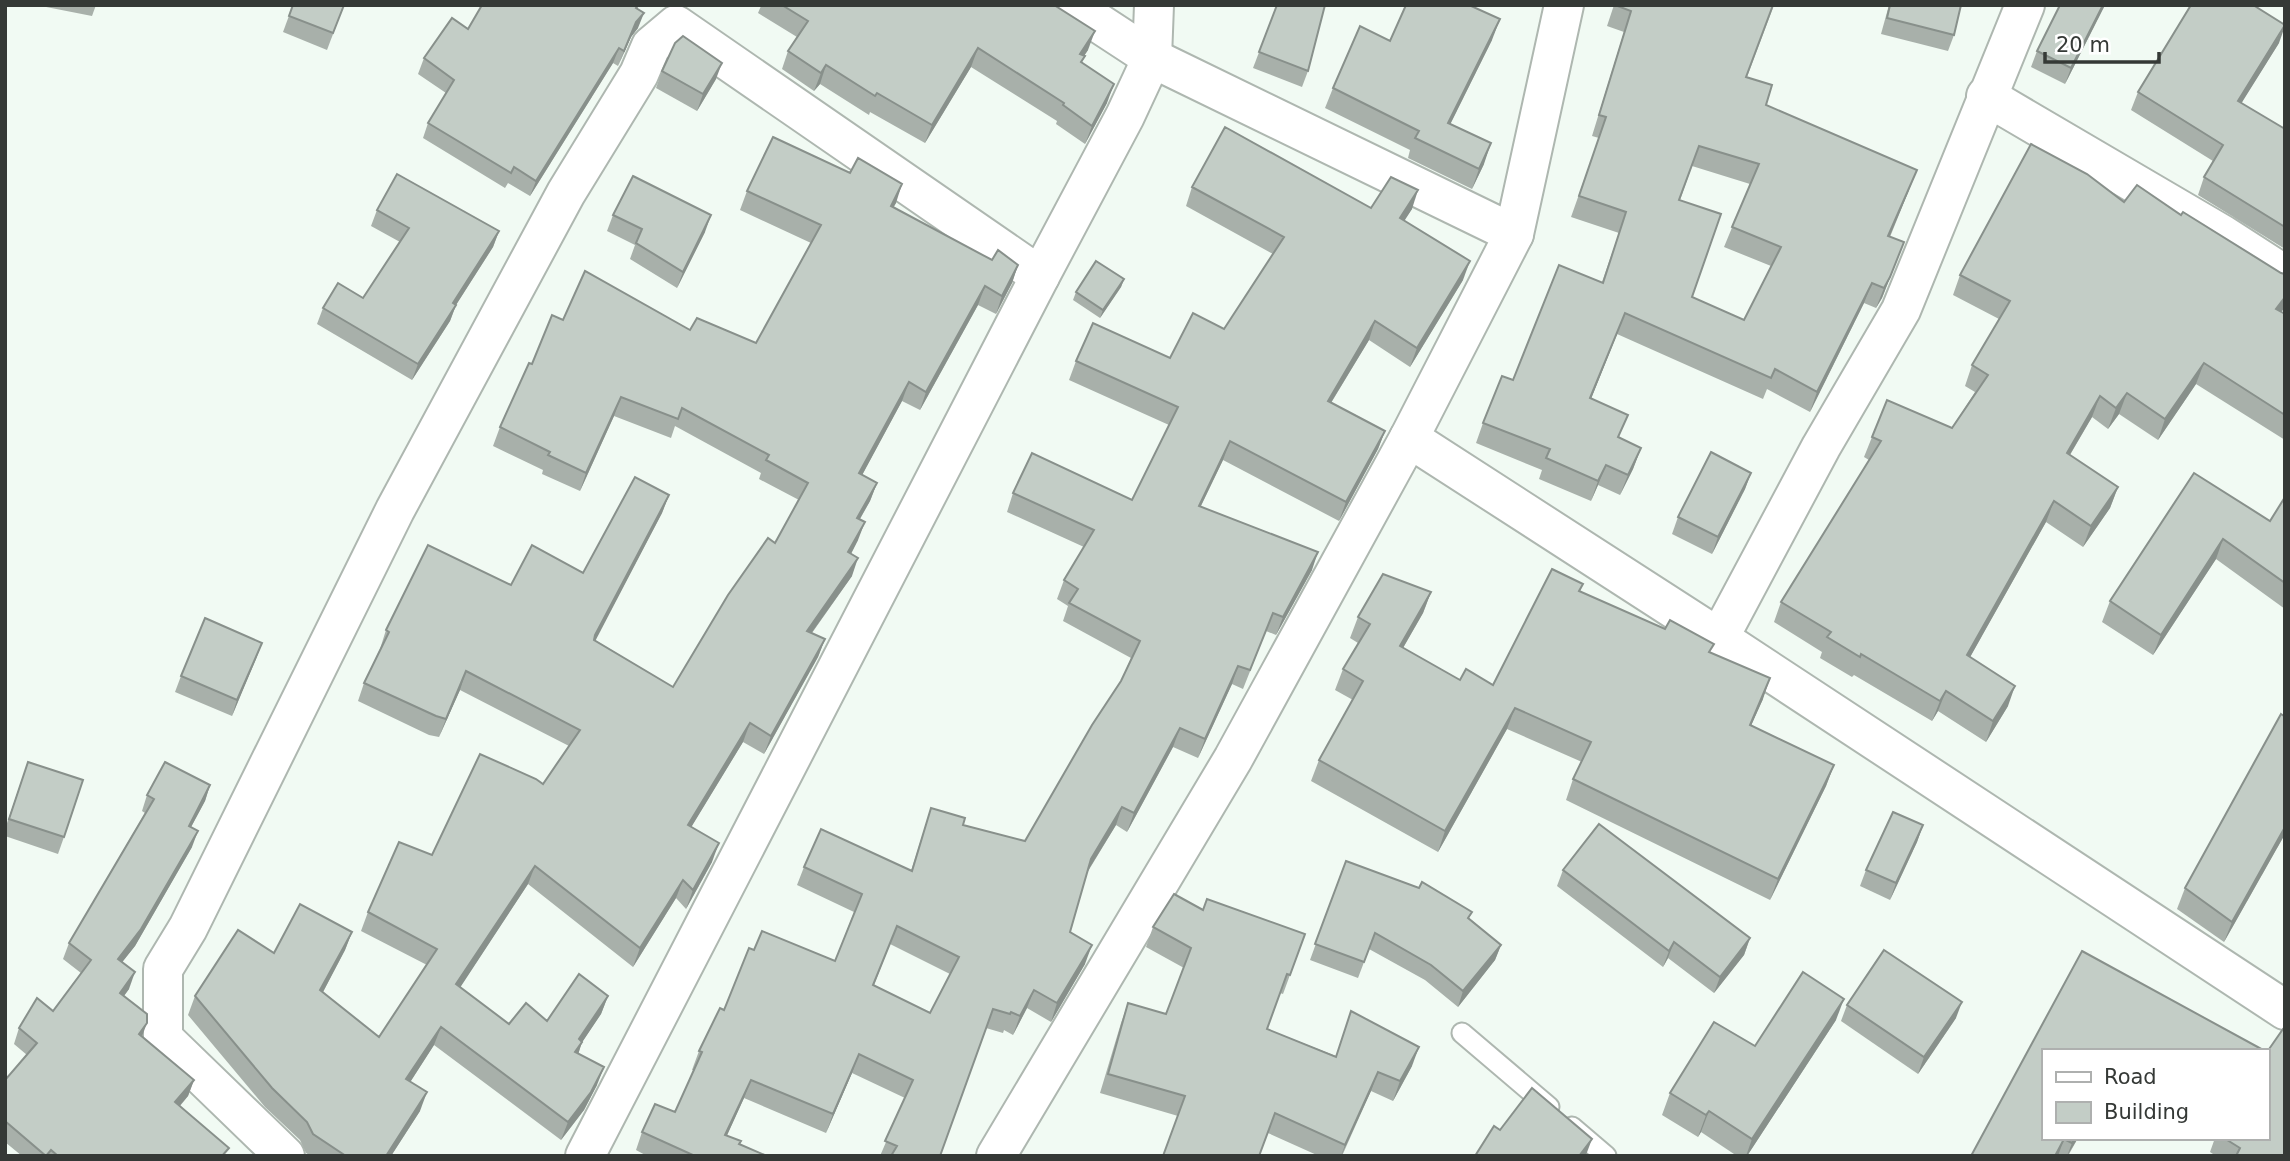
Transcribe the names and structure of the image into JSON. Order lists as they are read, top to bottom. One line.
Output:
{"legend":["Road","Building"],"scale_bar":"20 m"}
